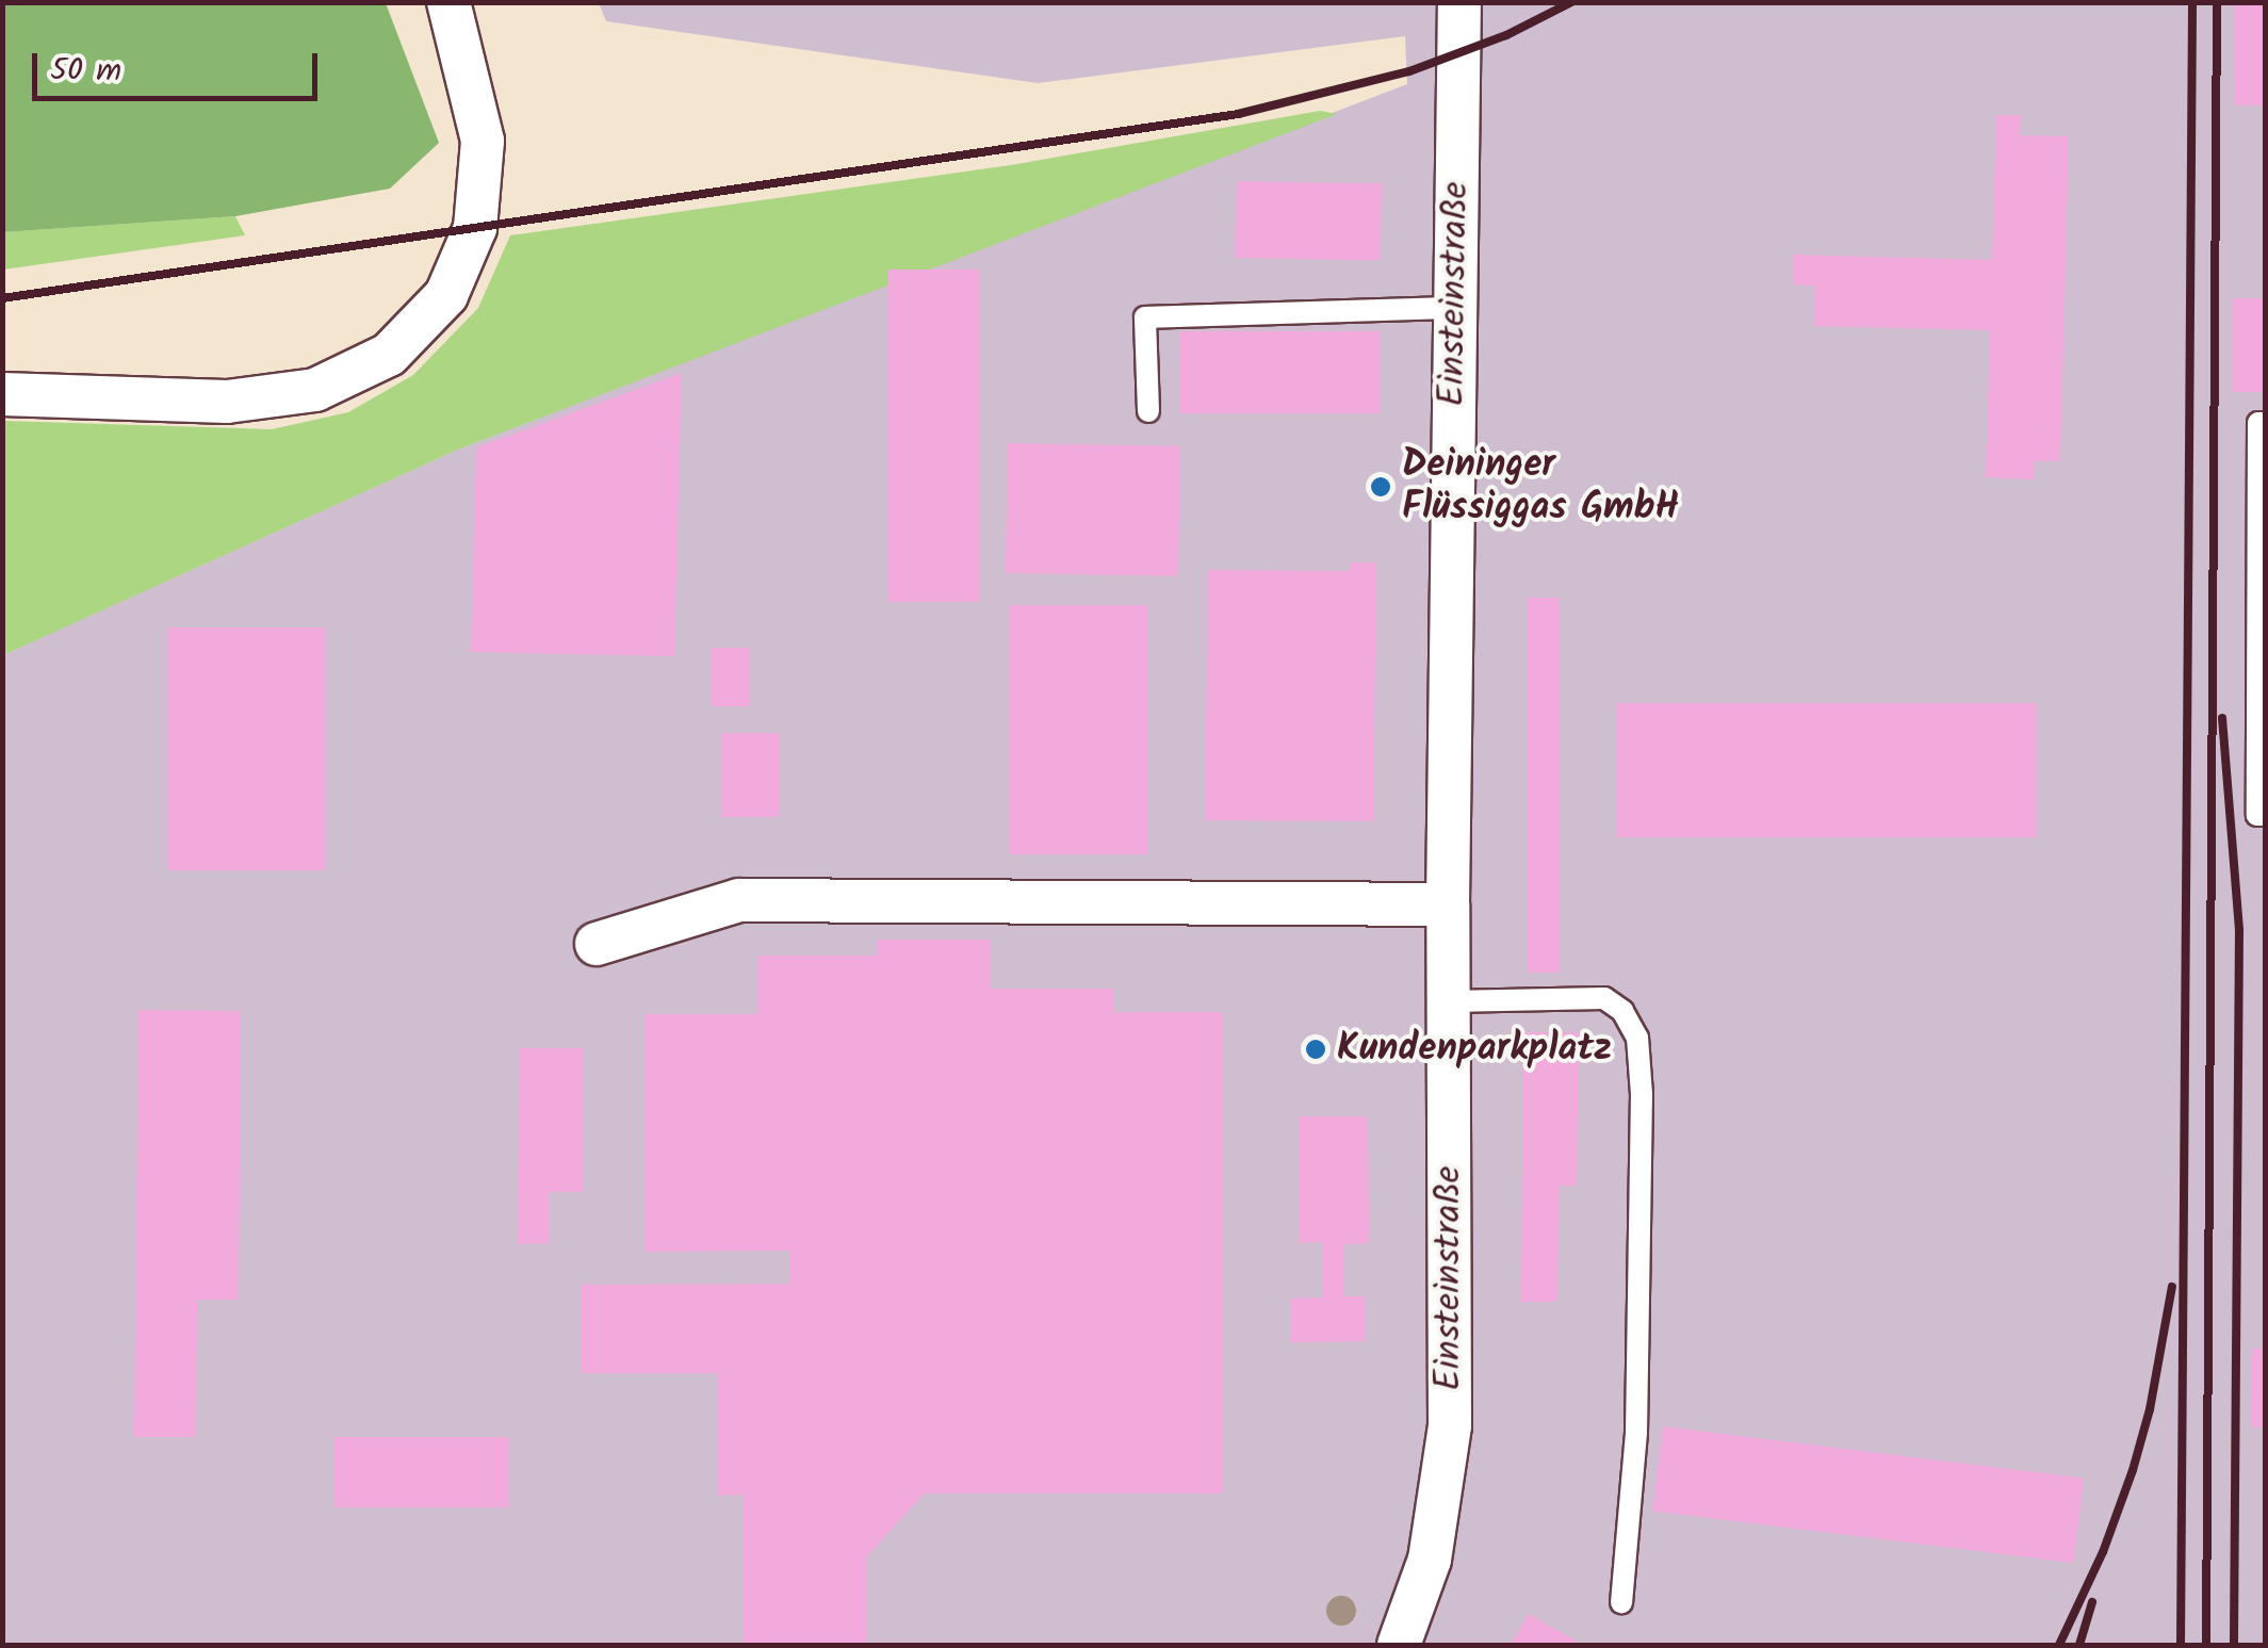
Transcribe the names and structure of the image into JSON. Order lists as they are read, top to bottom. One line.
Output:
{"streets":{"street":["Einsteinstraße"]},"places":["Deininger Flüssiggas GmbH","Kundenparkplatz"],"scale_bar":"50 m"}
